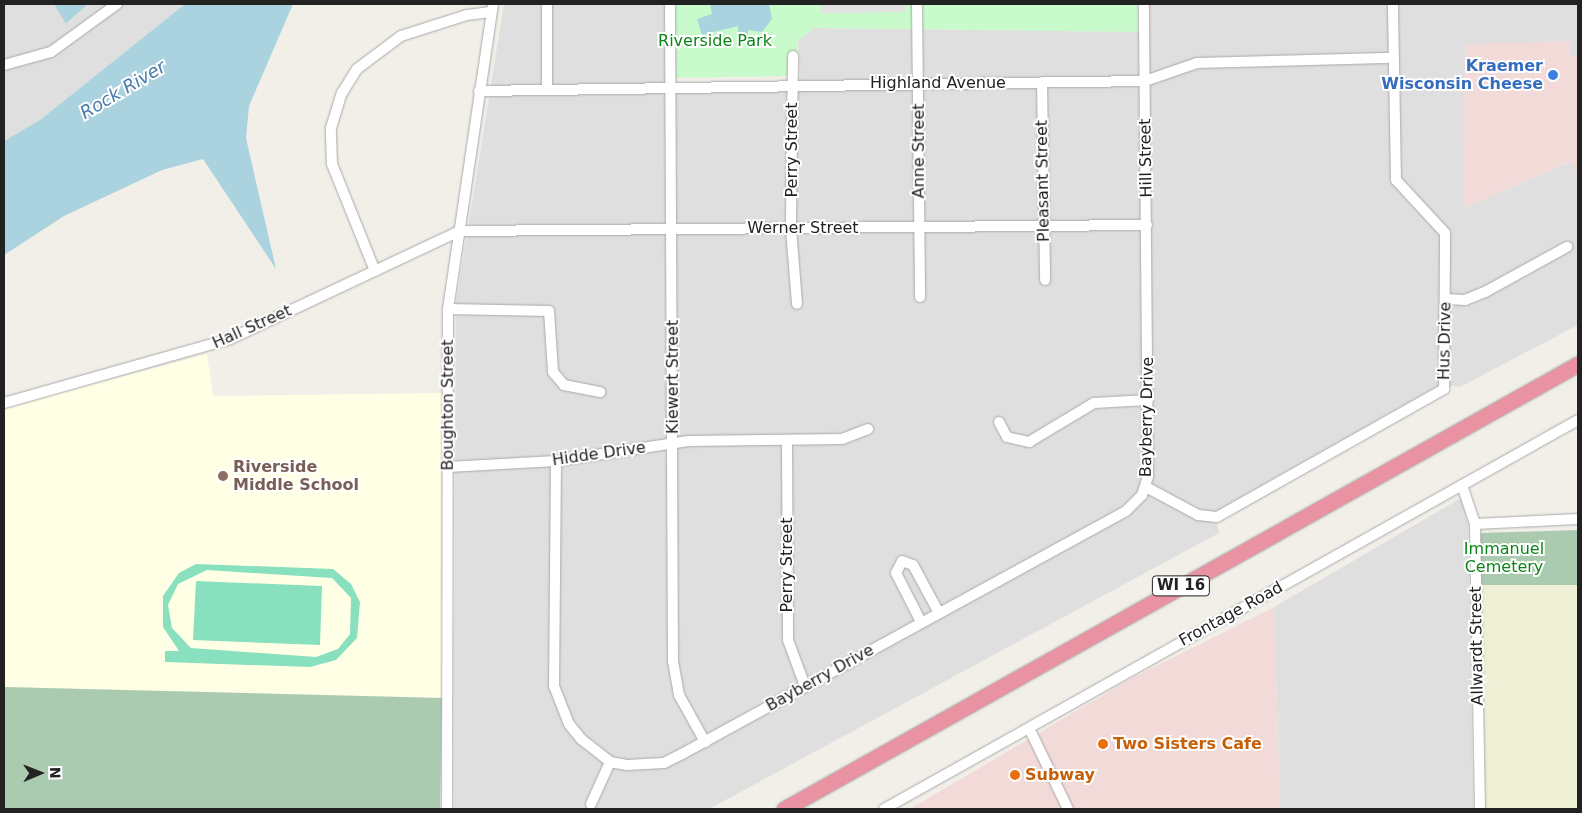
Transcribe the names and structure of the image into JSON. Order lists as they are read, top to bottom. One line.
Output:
{"streets":{"highway":["WI 16"],"street":["Highland Avenue","Perry Street","Anne Street","Hill Street","Pleasant Street","Werner Street","Hall Street","Hus Drive","Kiewert Street","Boughton Street","Bayberry Drive","Hidde Drive","Frontage Road","Allwardt Street"]},"crossings":[["Highland Avenue","Perry Street"],["Highland Avenue","Anne Street"],["Highland Avenue","Hill Street"],["Highland Avenue","Pleasant Street"],["Highland Avenue","Hus Drive"],["Highland Avenue","Kiewert Street"],["Highland Avenue","Boughton Street"],["Perry Street","Werner Street"],["Perry Street","Bayberry Drive"],["Perry Street","Hidde Drive"],["Anne Street","Werner Street"],["Hill Street","Werner Street"],["Hill Street","Bayberry Drive"],["Pleasant Street","Werner Street"],["Werner Street","Hall Street"],["Werner Street","Kiewert Street"],["Werner Street","Boughton Street"],["Hall Street","Boughton Street"],["Hus Drive","Bayberry Drive"],["Kiewert Street","Bayberry Drive"],["Kiewert Street","Hidde Drive"],["Boughton Street","Hidde Drive"],["Frontage Road","Allwardt Street"]],"water":["Rock River"],"parks":["Riverside Park","Immanuel Cemetery"],"places":["Kraemer Wisconsin Cheese","Riverside Middle School","Two Sisters Cafe","Subway"],"north":"right"}
